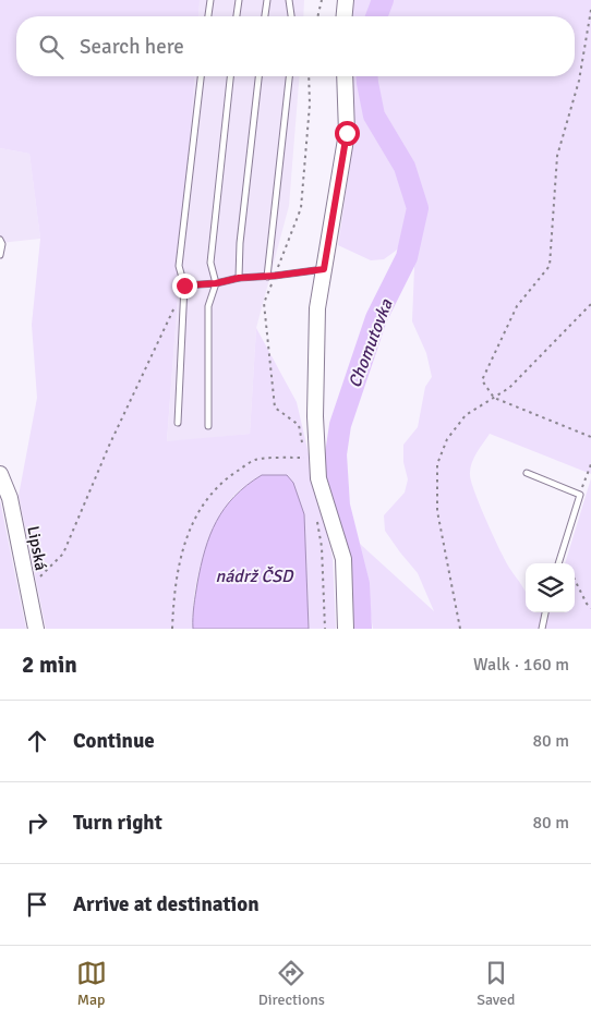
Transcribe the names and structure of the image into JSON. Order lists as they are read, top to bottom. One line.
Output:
{"streets":{"street":["Lipská"]},"water":["Chomutovka","nádrž ČSD"],"page":{"search":"Search here","heading":["2 min","Walk · 160 m"],"list":[["Continue","80 m"],["Turn right","80 m"],"Arrive at destination"],"nav":["Map","Directions","Saved"]}}
